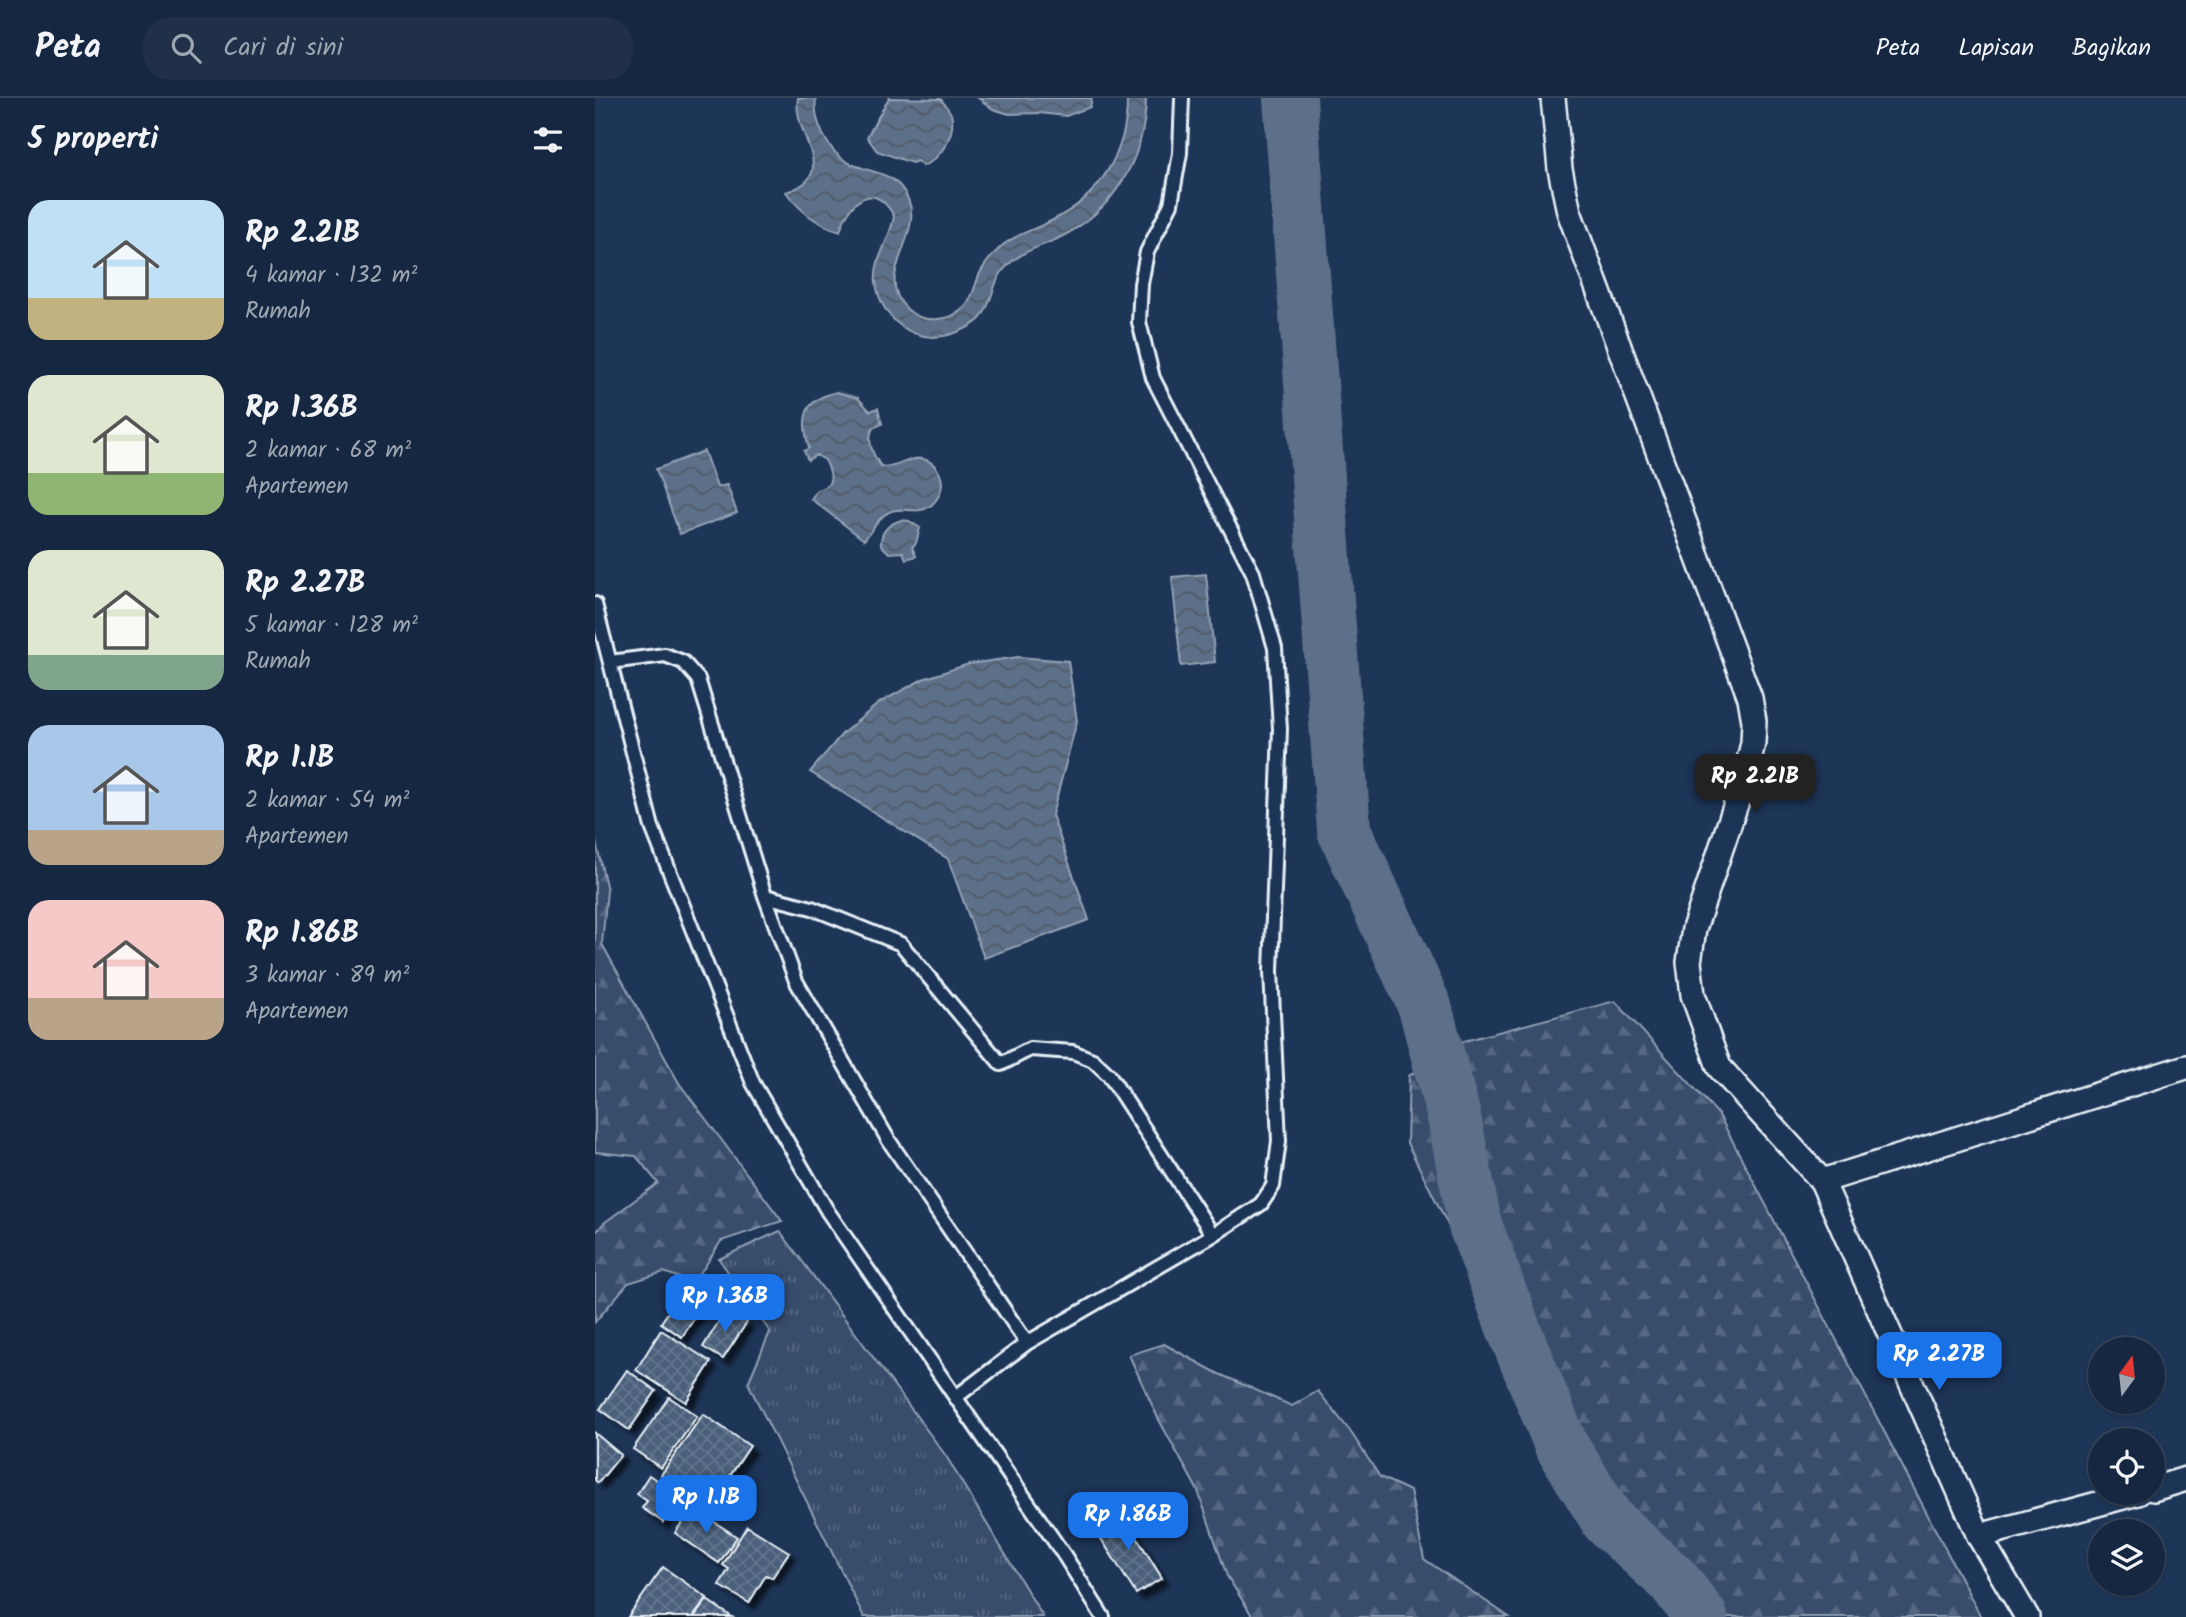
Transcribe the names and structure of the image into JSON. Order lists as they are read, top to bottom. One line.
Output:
{"north":"top","page":{"header":"Peta","search":"Cari di sini","nav":["Peta","Lapisan","Bagikan"],"heading":"5 properti","list":[{"name":"Rp 2.21B","note":"4 kamar · 132 m² · Rumah"},{"name":"Rp 1.36B","note":"2 kamar · 68 m² · Apartemen"},{"name":"Rp 2.27B","note":"5 kamar · 128 m² · Rumah"},{"name":"Rp 1.1B","note":"2 kamar · 54 m² · Apartemen"},{"name":"Rp 1.86B","note":"3 kamar · 89 m² · Apartemen"}],"price":["Rp 2.21B","Rp 1.36B","Rp 2.27B","Rp 1.1B","Rp 1.86B"]}}
